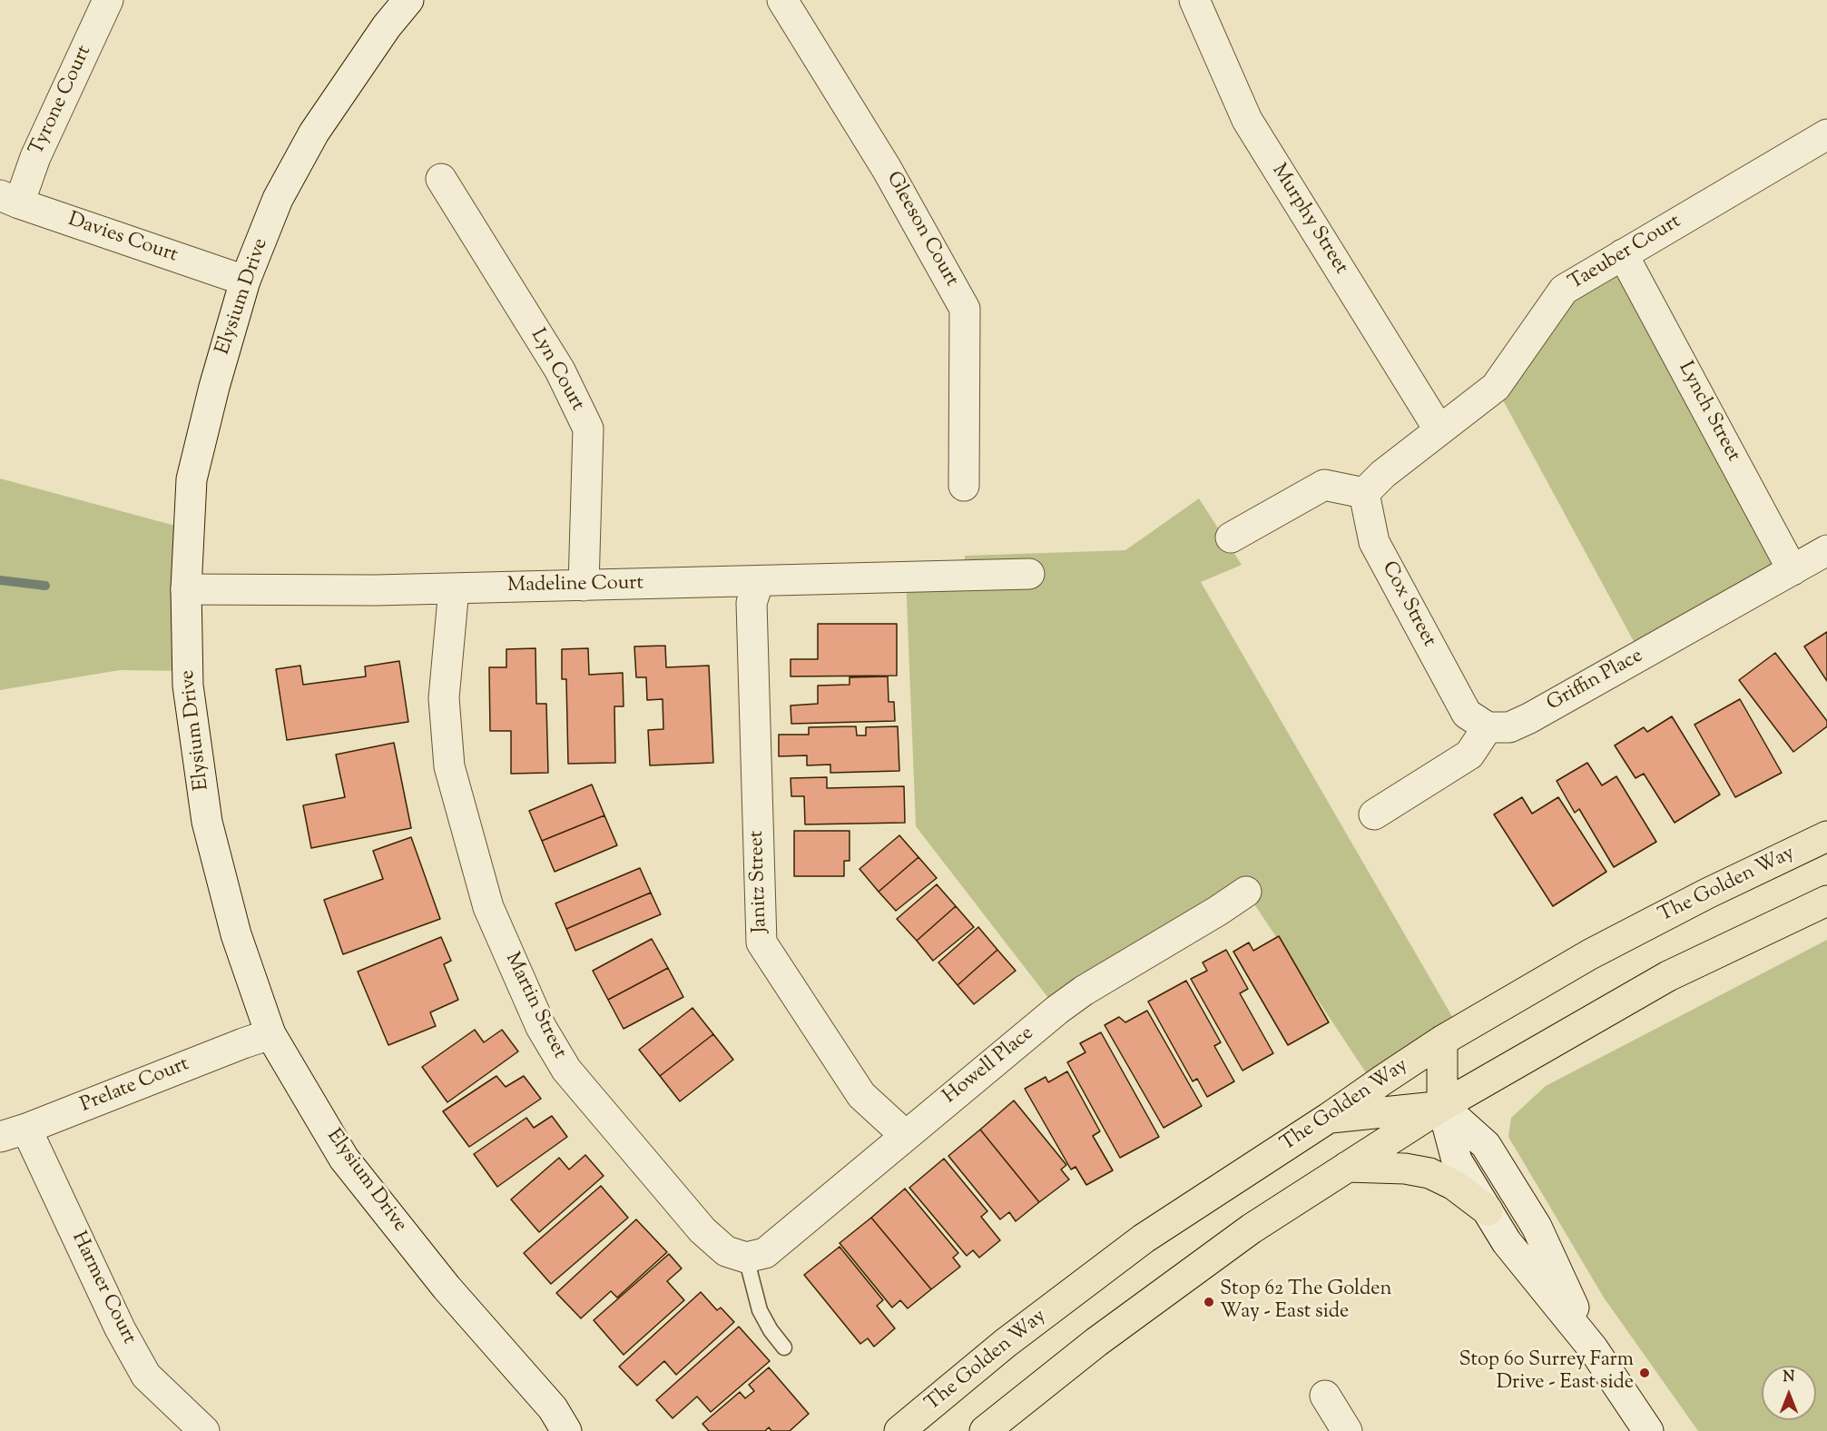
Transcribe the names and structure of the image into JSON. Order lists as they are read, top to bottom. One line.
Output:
{"streets":{"main road":["The Golden Way"],"street":["Tyrone Court","Murphy Street","Gleeson Court","Davies Court","Taeuber Court","Elysium Drive","Lyn Court","Lynch Street","Madeline Court","Cox Street","Griffin Place","Janitz Street","Martin Street","Howell Place","Prelate Court","Harmer Court"]},"crossings":[["Tyrone Court","Davies Court"],["Murphy Street","Taeuber Court"],["Davies Court","Elysium Drive"],["Taeuber Court","Lynch Street"],["Taeuber Court","Cox Street"],["Elysium Drive","Madeline Court"],["Elysium Drive","Prelate Court"],["Lyn Court","Madeline Court"],["Lynch Street","Griffin Place"],["Madeline Court","Janitz Street"],["Madeline Court","Martin Street"],["Cox Street","Griffin Place"],["Janitz Street","Howell Place"],["Martin Street","Howell Place"],["Prelate Court","Harmer Court"]],"places":["Stop 62 The Golden Way - East side","Stop 60 Surrey Farm Drive - East side"],"north":"top"}
